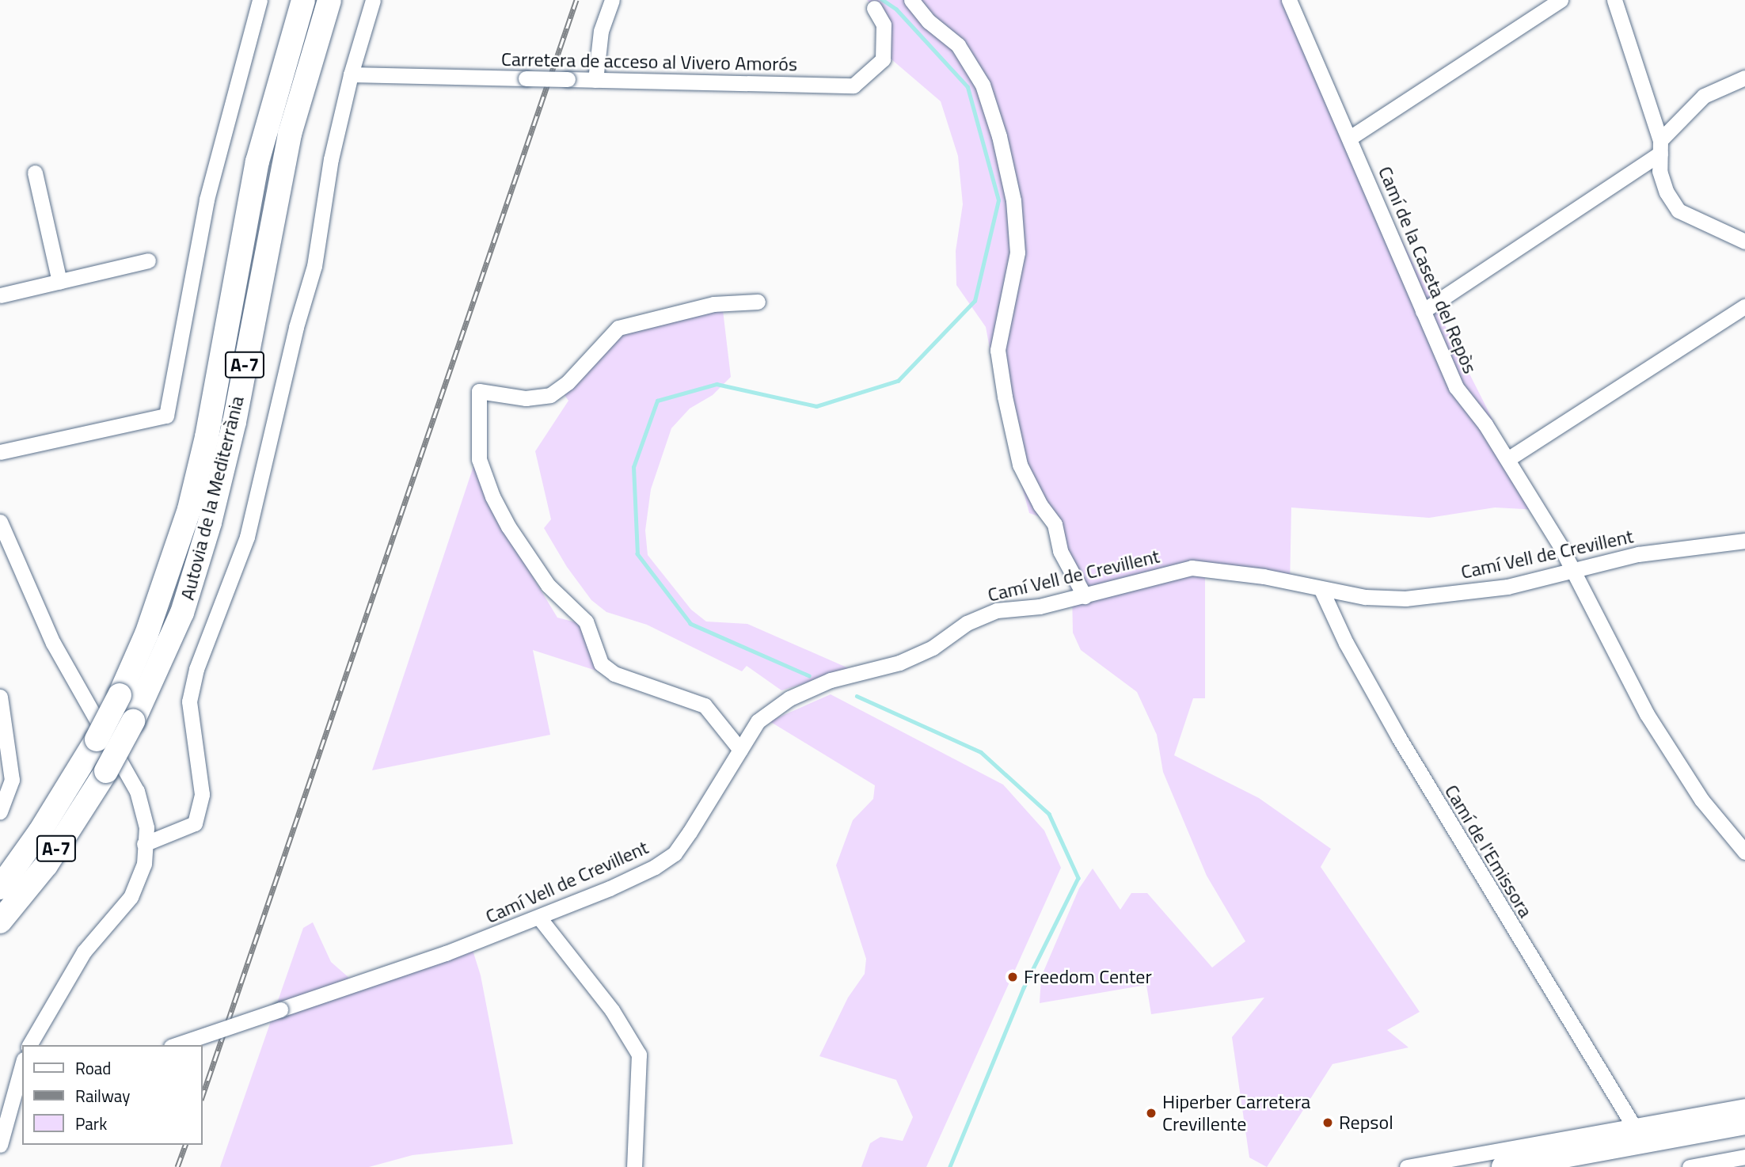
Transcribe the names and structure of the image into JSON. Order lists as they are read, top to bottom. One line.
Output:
{"streets":{"highway":["A-7","Autovia de la Mediterrània"],"street":["Carretera de acceso al Vivero Amorós","Camí de la Caseta del Repòs","Camí Vell de Crevillent","Camí de l'Emissora"]},"crossings":[["Camí de la Caseta del Repòs","Camí Vell de Crevillent"],["Camí Vell de Crevillent","Camí de l'Emissora"]],"places":["Freedom Center","Hiperber Carretera Crevillente","Repsol"],"legend":["Road","Railway","Park"]}
